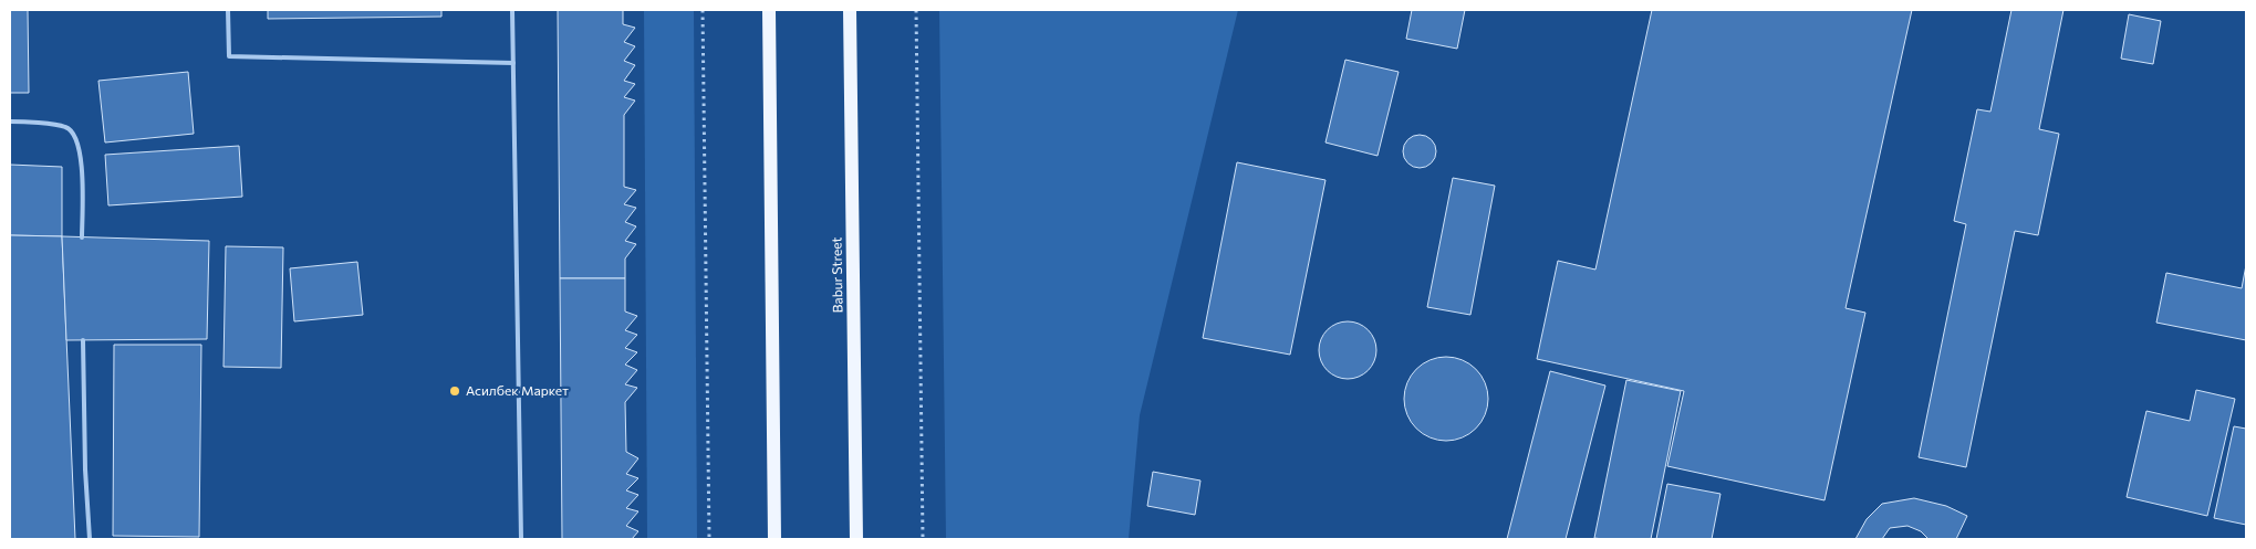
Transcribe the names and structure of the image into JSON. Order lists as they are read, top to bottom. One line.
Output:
{"streets":{"main road":["Babur Street"]},"places":["Асилбек Маркет"]}
